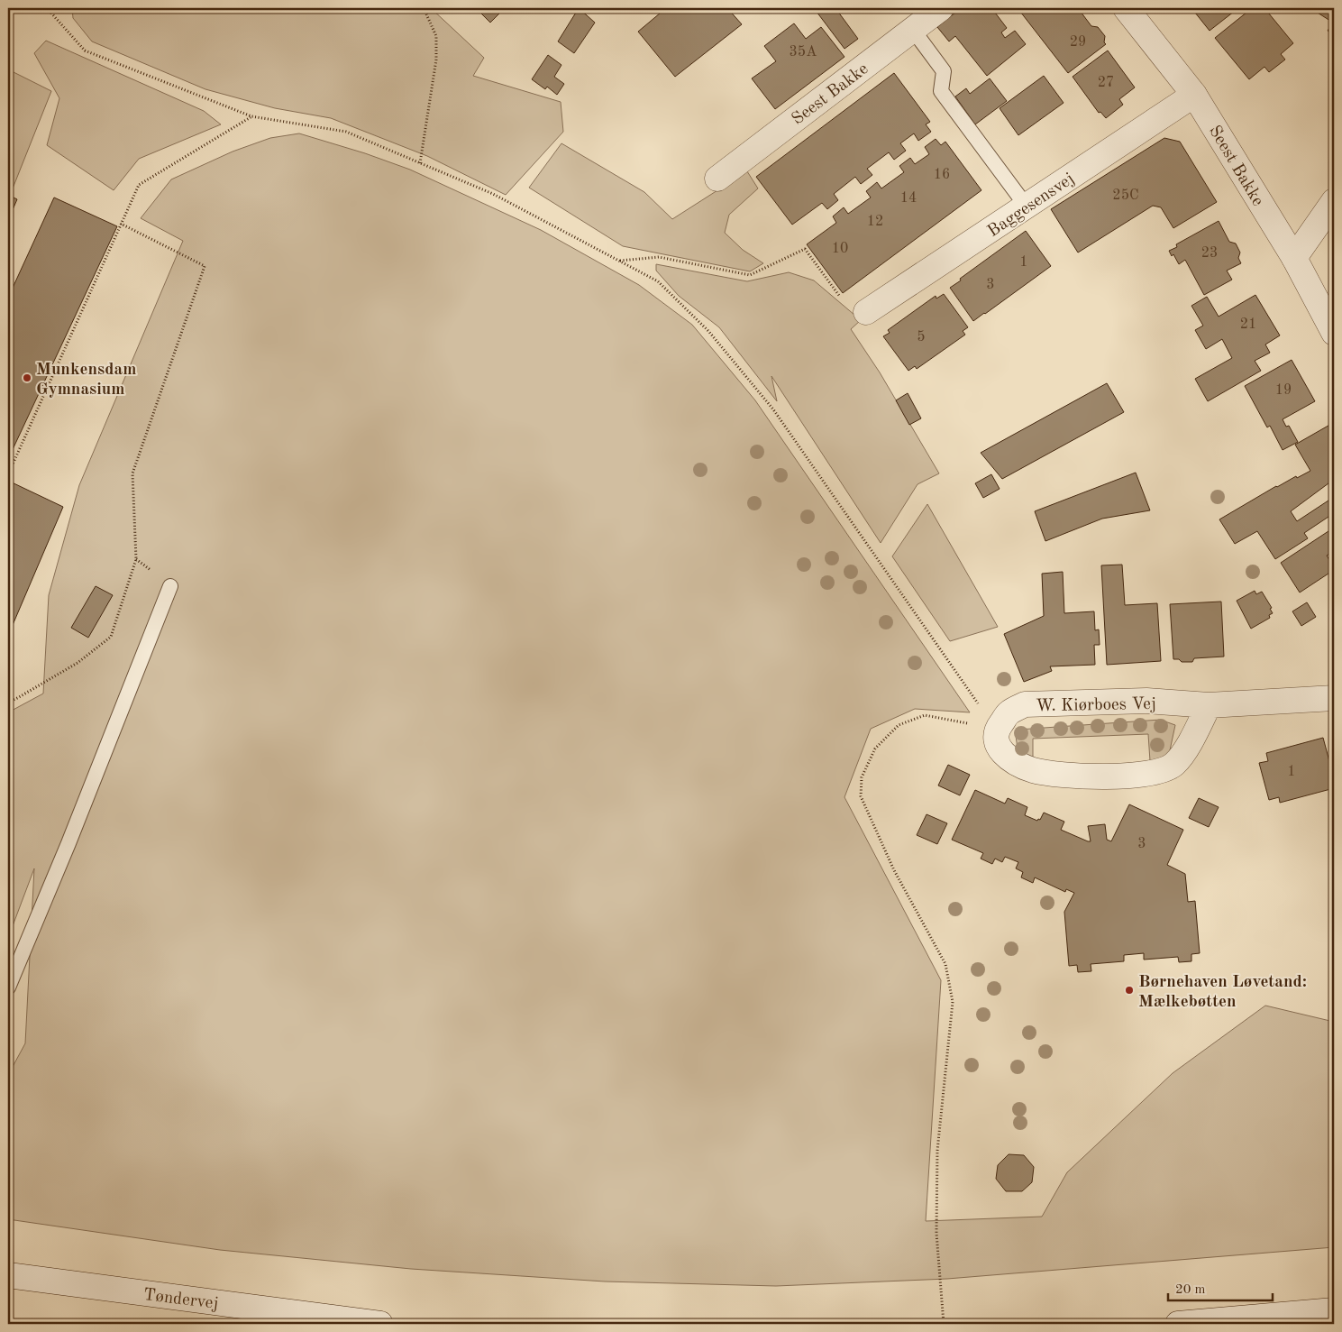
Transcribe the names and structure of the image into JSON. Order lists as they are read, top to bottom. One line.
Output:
{"streets":{"street":["Seest Bakke","Baggesensvej","W. Kiørboes Vej","Tøndervej"]},"crossings":[["Seest Bakke","Baggesensvej"]],"places":["Munkensdam Gymnasium","Børnehaven Løvetand: Mælkebøtten"],"house_numbers":["29","35A","27","16","25C","14","12","10","23","1","3","21","5","19","1","3"],"scale_bar":"20 m"}
